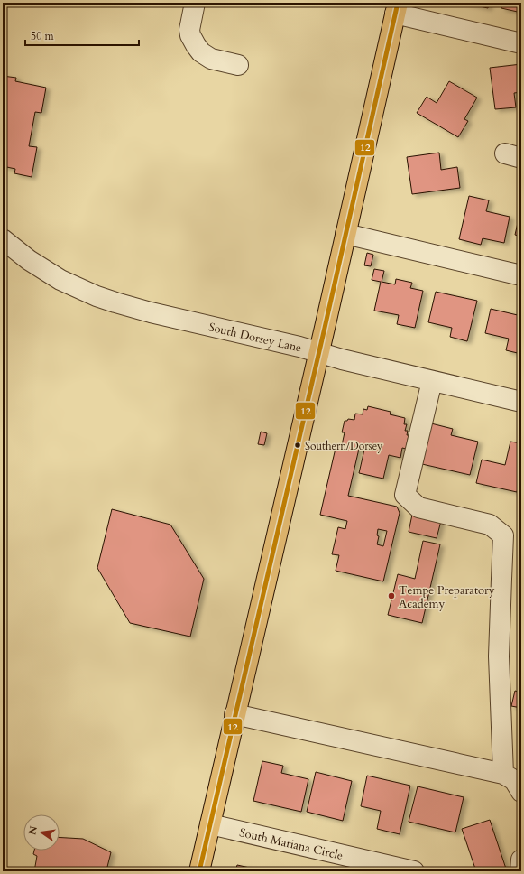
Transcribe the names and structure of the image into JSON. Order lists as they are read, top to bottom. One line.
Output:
{"streets":{"street":["South Dorsey Lane","South Mariana Circle"]},"places":["Southern/Dorsey","Tempe Preparatory Academy"],"lines":["transit line 12"],"scale_bar":"50 m","north":"left"}
